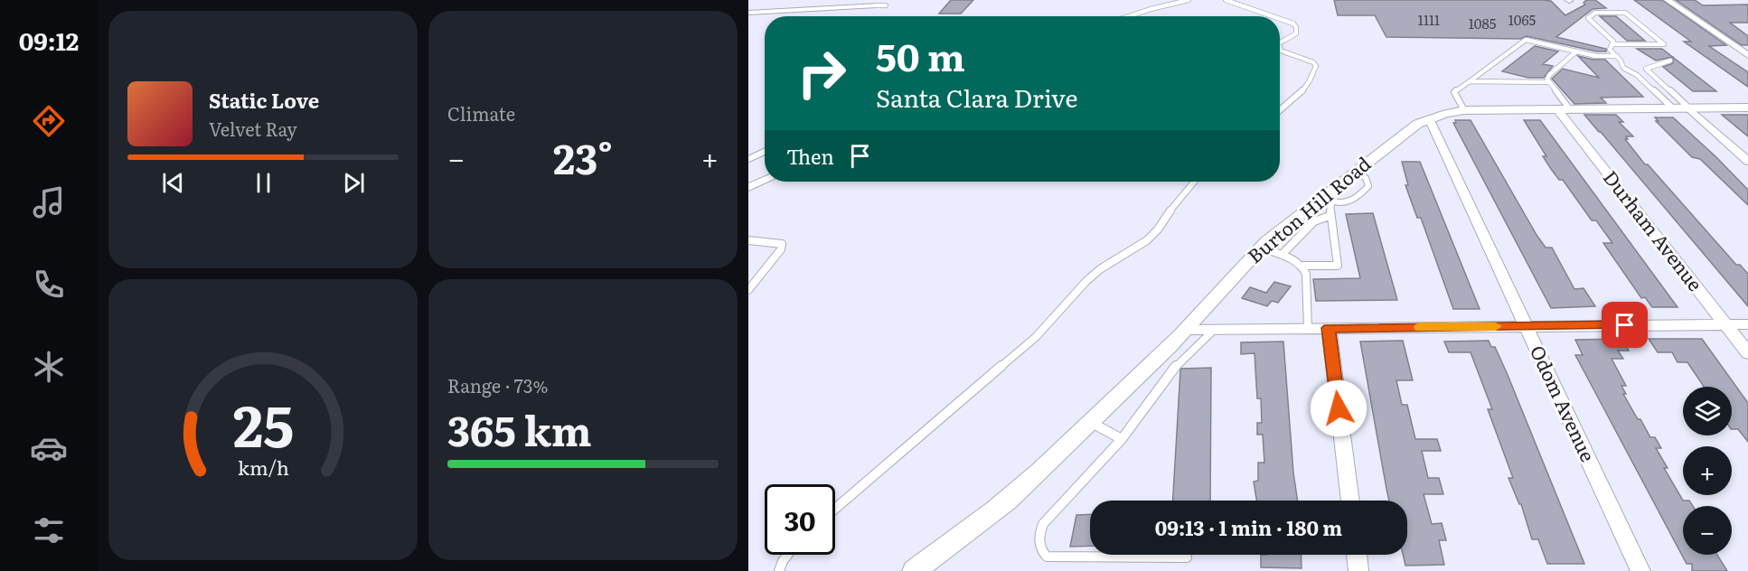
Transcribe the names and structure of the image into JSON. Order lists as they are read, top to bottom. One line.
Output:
{"streets":{"street":["Burton Hill Road","Durham Avenue","Odom Avenue"]},"crossings":[["Burton Hill Road","Durham Avenue"],["Burton Hill Road","Odom Avenue"]],"house_numbers":["1111","1065","1085"],"page":{"tabs":"09:12","tile":["Climate",["Range · 73%","365 km"]],"turn":["50 m","Santa Clara Drive"],"song":["Static Love","Velvet Ray"],"then":"Then","heat":["−","23°","+"],"map_buttons":["+","−"],"limit":"30","trip":"09:13 · 1 min · 180 m","gauge":["25","km/h"]}}
